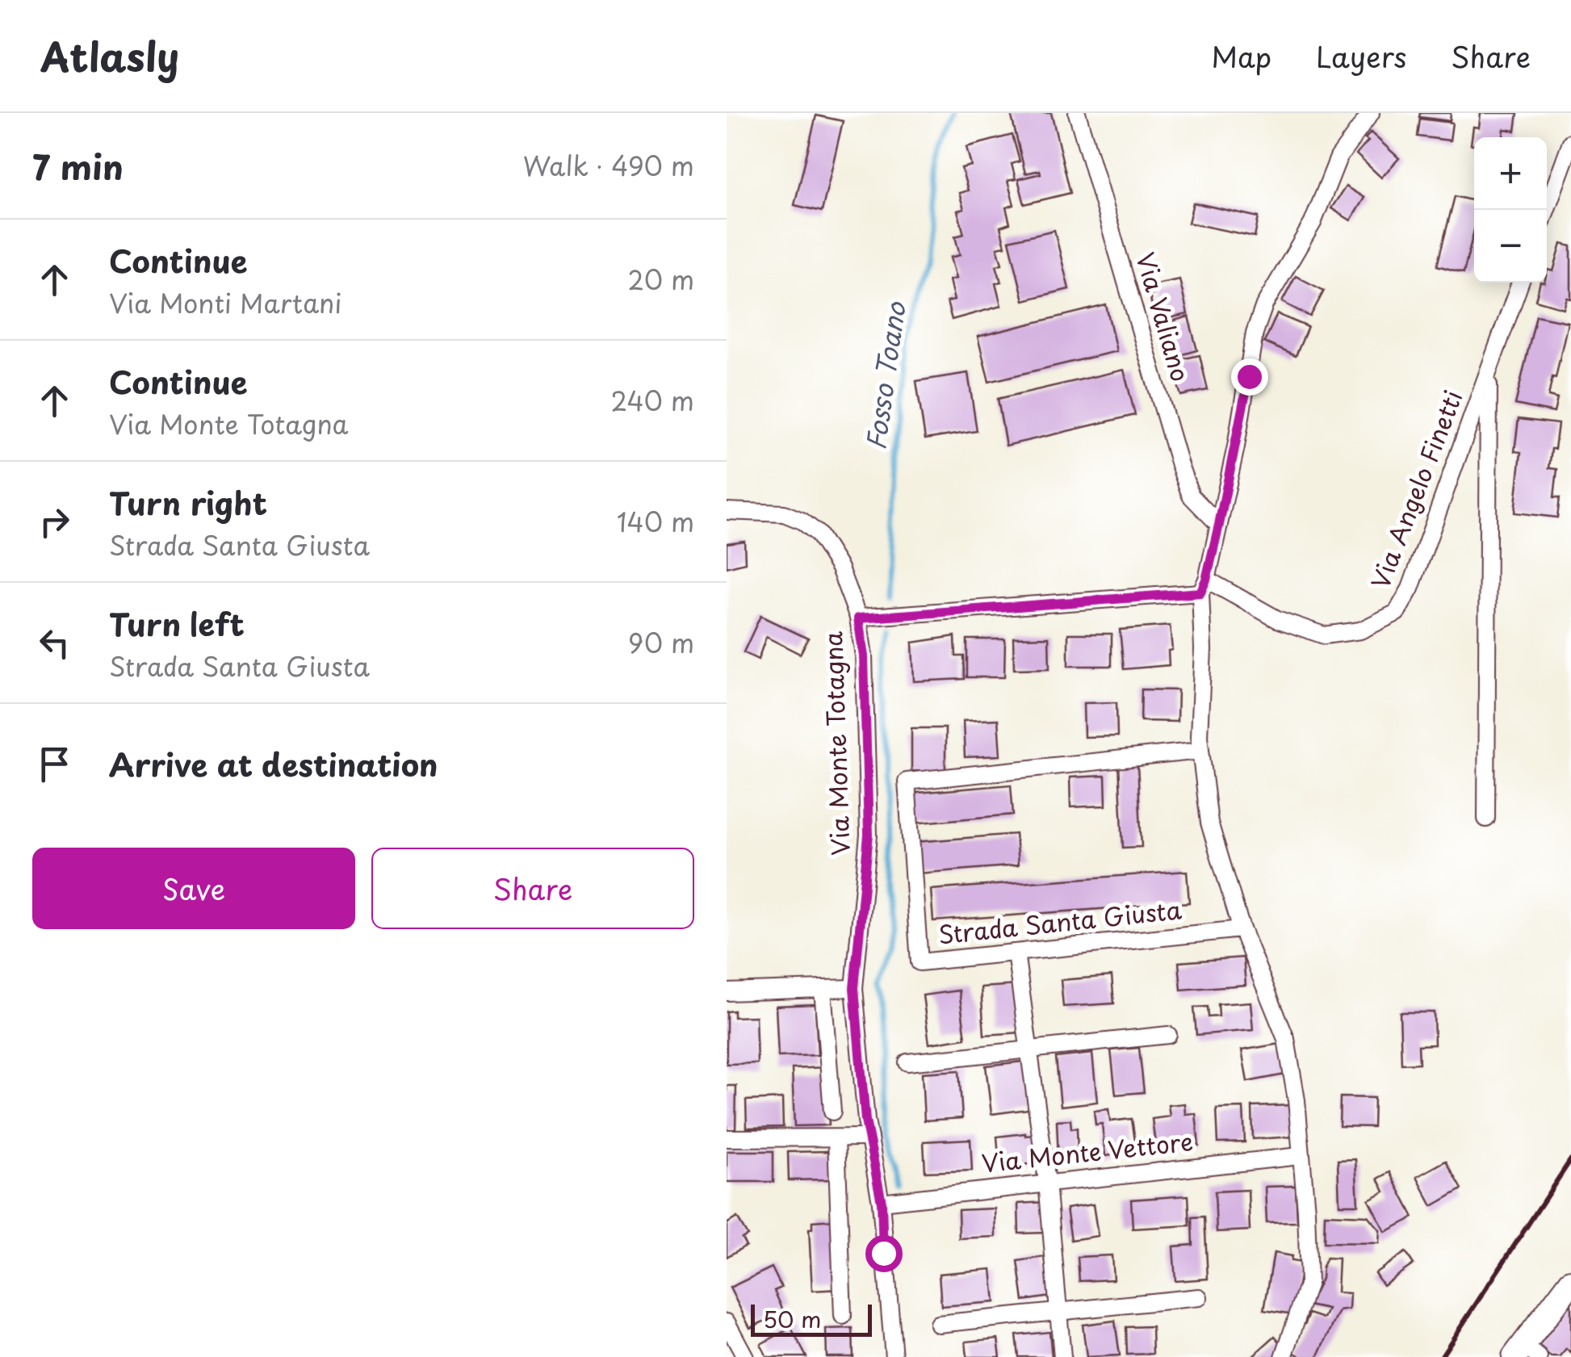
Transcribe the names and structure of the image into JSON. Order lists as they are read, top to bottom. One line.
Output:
{"streets":{"street":["Via Valiano","Via Angelo Finetti","Via Monte Totagna","Strada Santa Giusta","Via Monte Vettore"]},"crossings":[["Via Monte Totagna","Via Monte Vettore"]],"water":["Fosso Toano"],"scale_bar":"50 m","page":{"header":"Atlasly","nav":["Map","Layers","Share"],"heading":["7 min","Walk · 490 m"],"map_buttons":["+","−"],"list":[["Continue","Via Monti Martani","20 m"],["Continue","Via Monte Totagna","240 m"],["Turn right","Strada Santa Giusta","140 m"],["Turn left","Strada Santa Giusta","90 m"],"Arrive at destination"],"buttons":["Save","Share"],"scale":"50 m"}}
